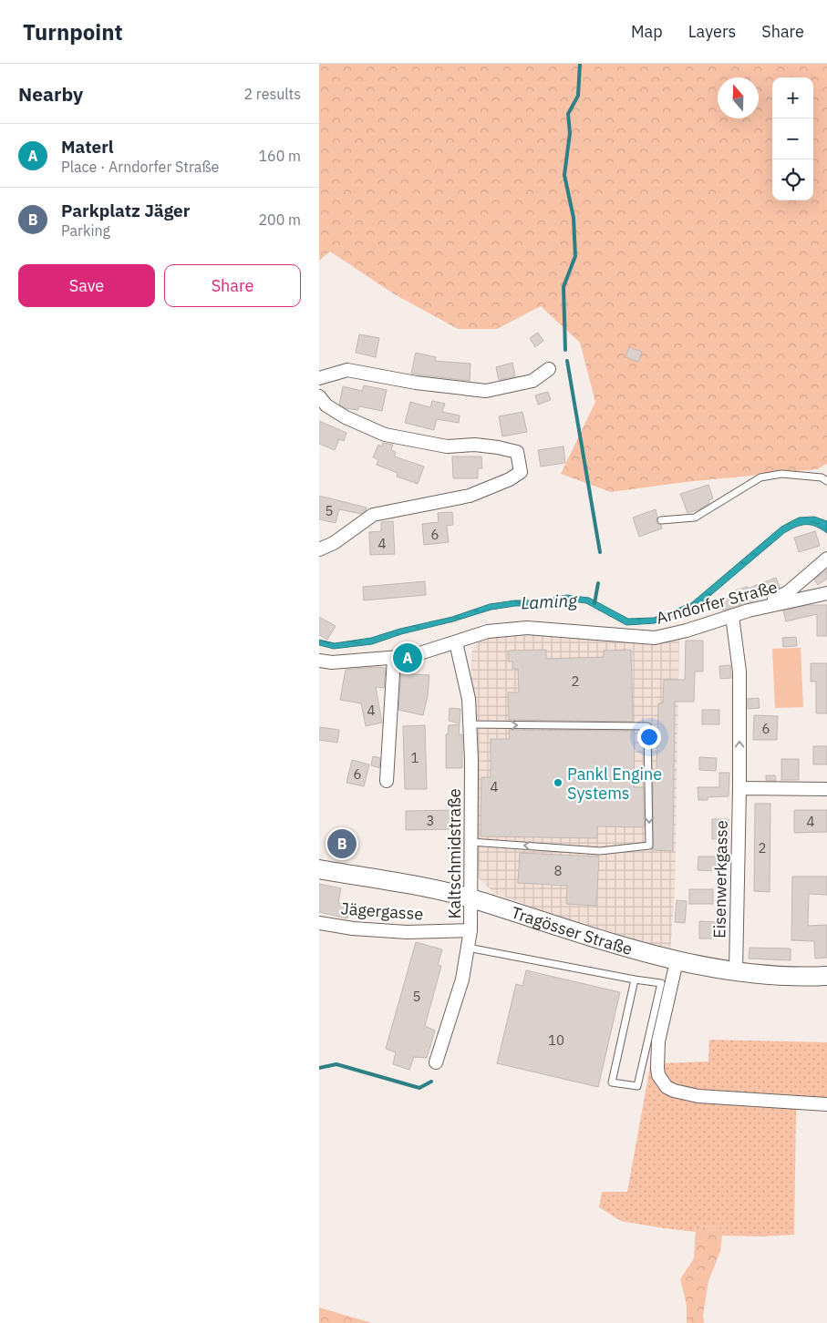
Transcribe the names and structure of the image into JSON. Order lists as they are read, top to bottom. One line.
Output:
{"streets":{"main road":["Tragösser Straße"],"street":["Arndorfer Straße","Kaltschmidstraße","Eisenwerkgasse","Jägergasse"]},"crossings":[["Arndorfer Straße","Kaltschmidstraße"],["Arndorfer Straße","Eisenwerkgasse"],["Kaltschmidstraße","Jägergasse"],["Kaltschmidstraße","Tragösser Straße"],["Eisenwerkgasse","Tragösser Straße"]],"one_way":["Eisenwerkgasse"],"water":["Laming"],"places":["Pankl Engine Systems"],"house_numbers":["5","6","4","2","4","6","1","6","4","3","4","2","8","5","10"],"north":"top","page":{"header":"Turnpoint","nav":["Map","Layers","Share"],"heading":["Nearby","2 results"],"map_buttons":["+","−"],"list":[{"mark":"A","name":"Materl","note":"Place · Arndorfer Straße","value":"160 m"},{"mark":"B","name":"Parkplatz Jäger","note":"Parking","value":"200 m"}],"buttons":["Save","Share"],"pins":["A","B"]}}
